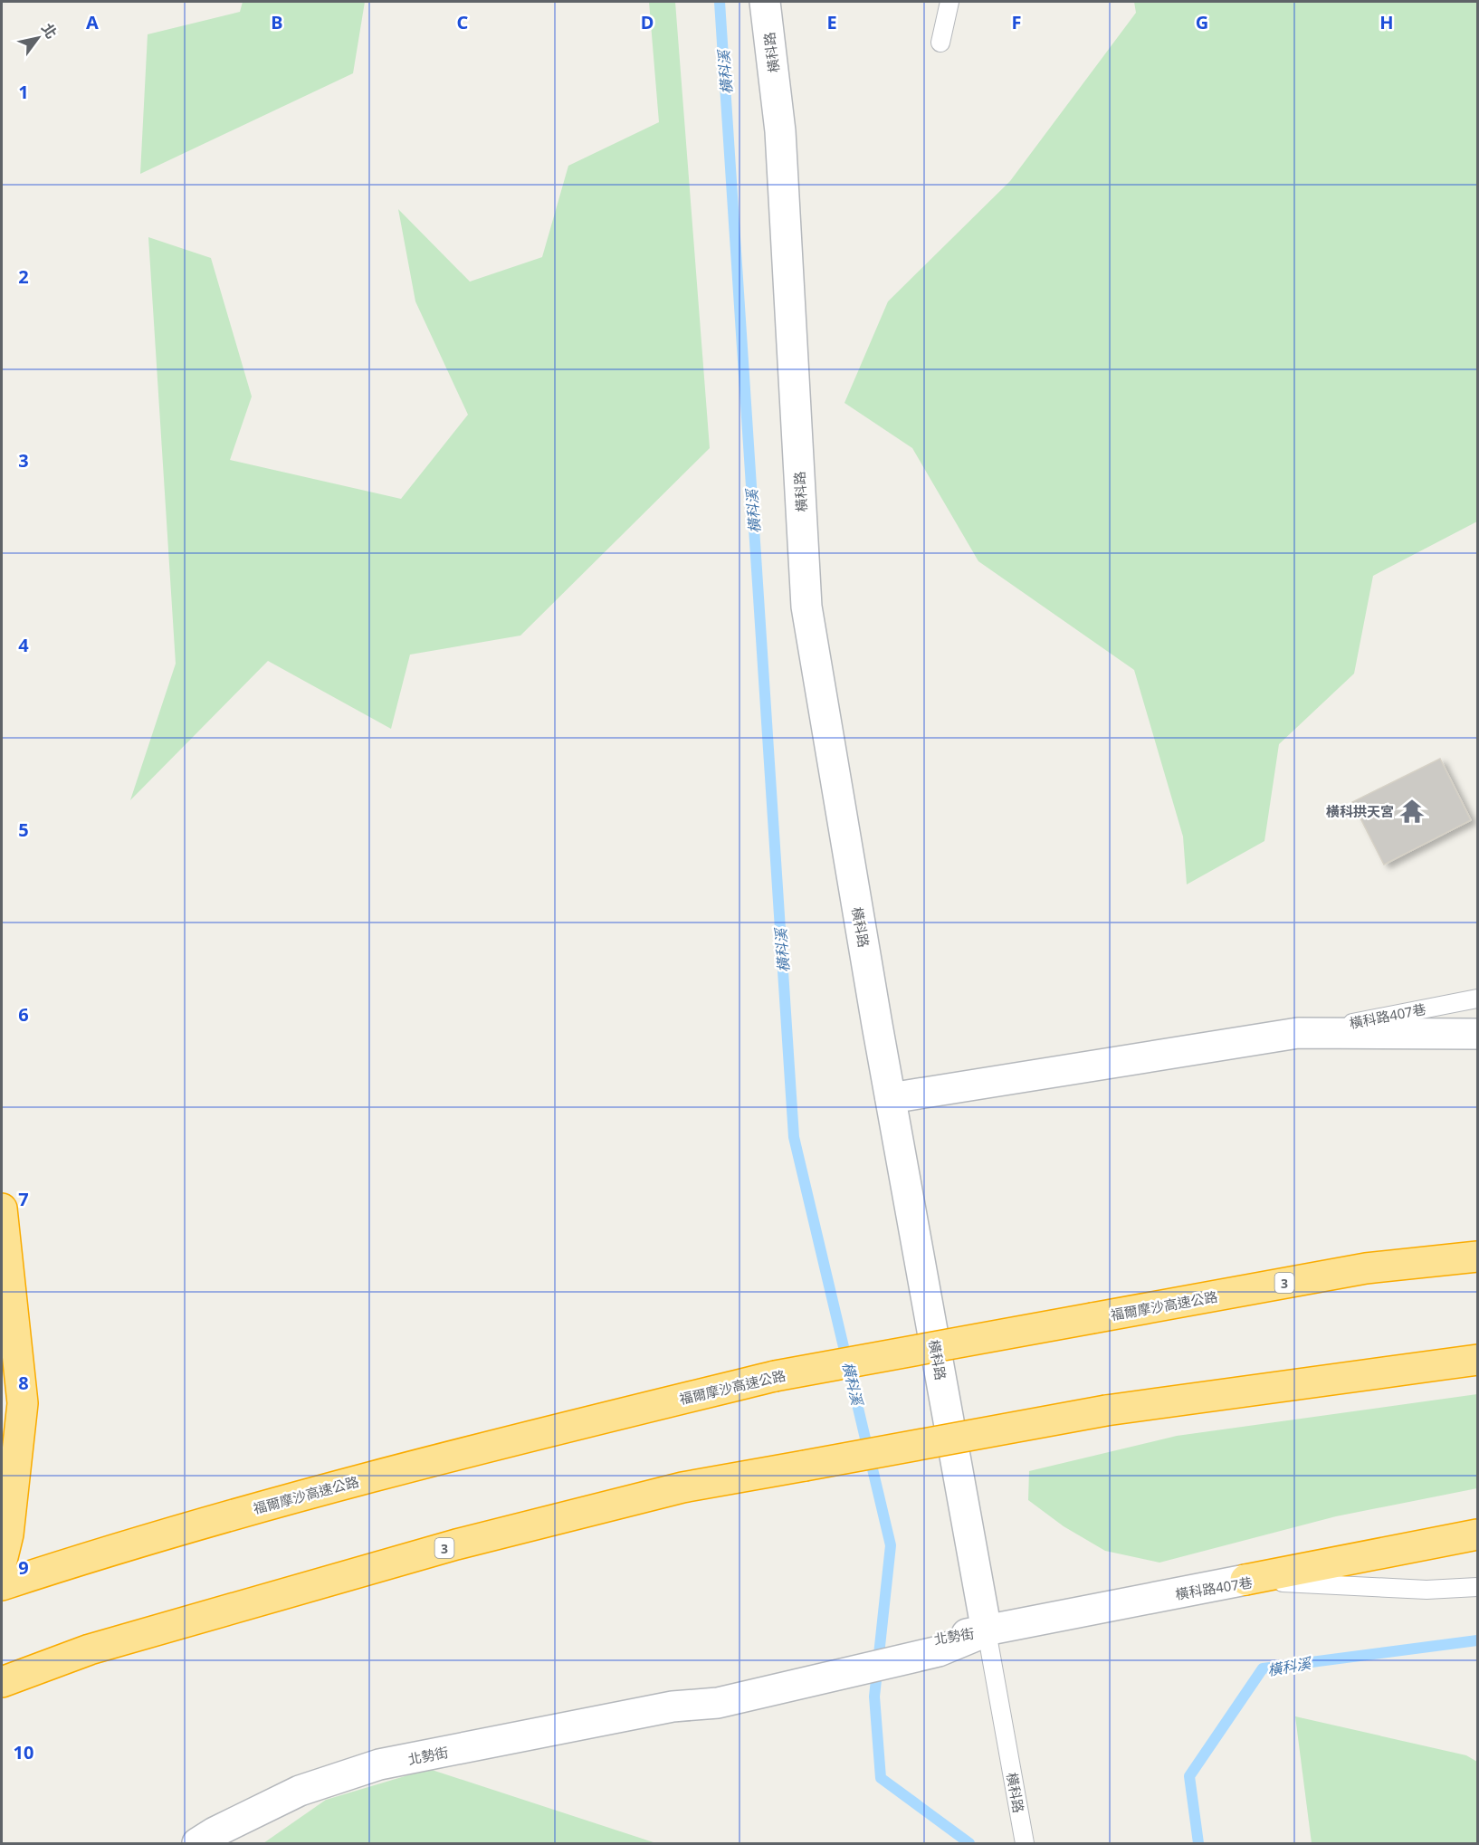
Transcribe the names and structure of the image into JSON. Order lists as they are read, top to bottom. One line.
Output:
{"streets":{"highway":["3","福爾摩沙高速公路"],"street":["橫科路","橫科路407巷","北勢街"]},"crossings":[["橫科路","橫科路407巷"],["橫科路","北勢街"],["橫科路407巷","北勢街"]],"water":["橫科溪"],"places":{"temple":["橫科拱天宮"]},"north":"top right","grid":{"columns":["A","B","C","D","E","F","G","H"],"rows":["1","2","3","4","5","6","7","8","9","10"]}}
